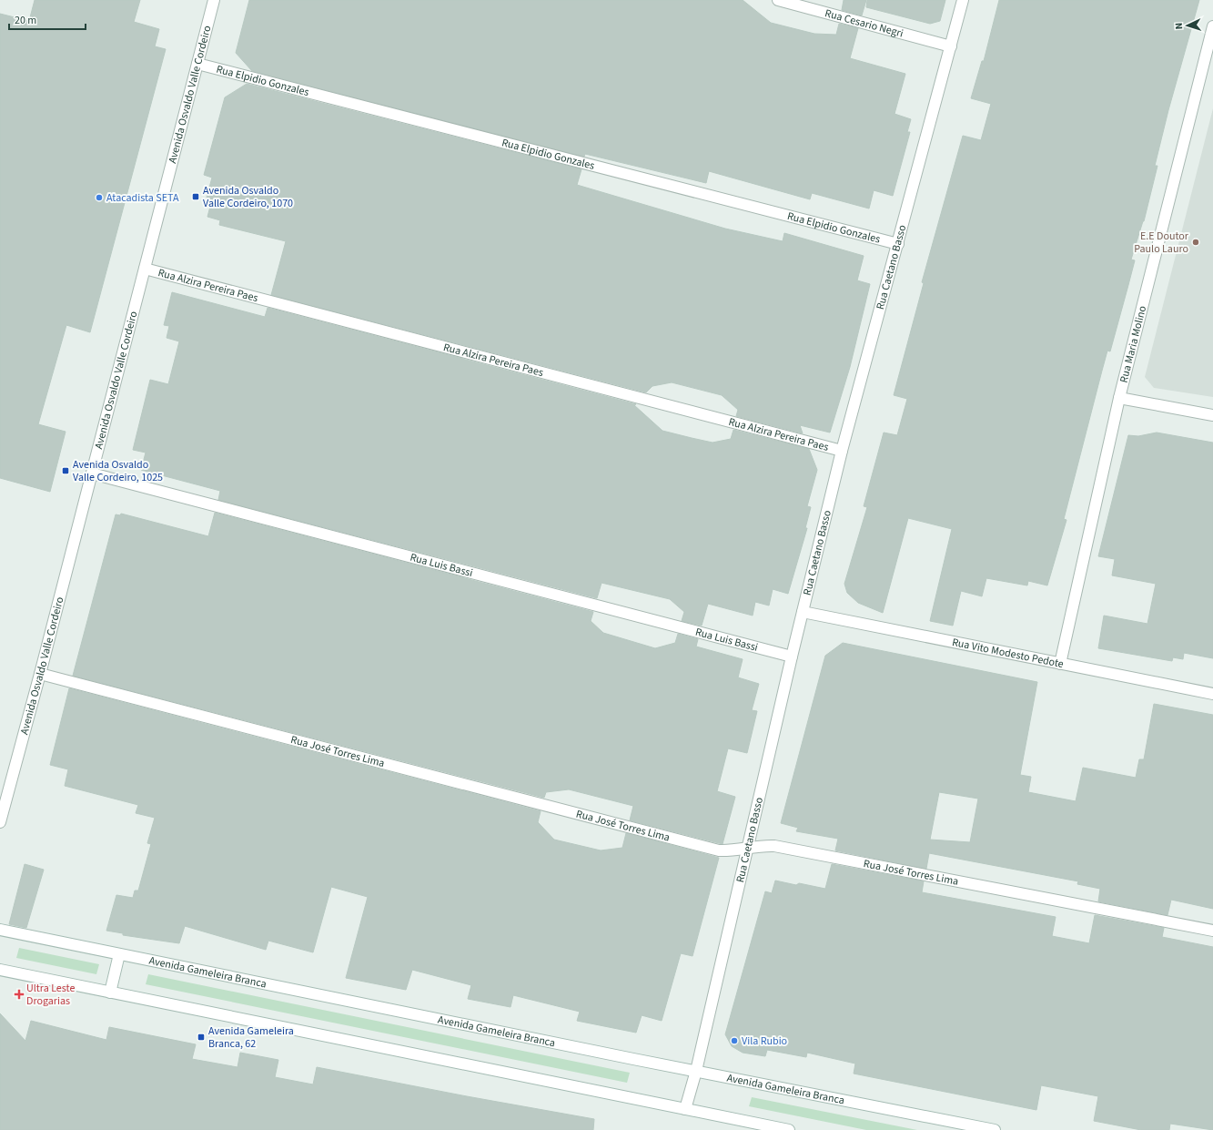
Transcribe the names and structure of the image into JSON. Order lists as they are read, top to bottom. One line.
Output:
{"streets":{"street":["Rua Cesario Negri","Rua Elpidio Gonzales","Avenida Osvaldo Valle Cordeiro","Rua Caetano Basso","Rua Alzira Pereira Paes","Rua Maria Molino","Rua Luis Bassi","Rua Vito Modesto Pedote","Rua José Torres Lima","Avenida Gameleira Branca"]},"crossings":[["Rua Cesario Negri","Rua Caetano Basso"],["Rua Elpidio Gonzales","Avenida Osvaldo Valle Cordeiro"],["Rua Elpidio Gonzales","Rua Caetano Basso"],["Avenida Osvaldo Valle Cordeiro","Rua Alzira Pereira Paes"],["Avenida Osvaldo Valle Cordeiro","Rua Luis Bassi"],["Avenida Osvaldo Valle Cordeiro","Rua José Torres Lima"],["Rua Caetano Basso","Rua Alzira Pereira Paes"],["Rua Caetano Basso","Rua Luis Bassi"],["Rua Caetano Basso","Rua Vito Modesto Pedote"],["Rua Caetano Basso","Rua José Torres Lima"],["Rua Caetano Basso","Avenida Gameleira Branca"],["Rua Maria Molino","Rua Vito Modesto Pedote"]],"places":{"transit":["Avenida Osvaldo Valle Cordeiro, 1070","Avenida Osvaldo Valle Cordeiro, 1025","Avenida Gameleira Branca, 62"],"other":["Atacadista SETA","E.E Doutor Paulo Lauro","Vila Rubio"],"health":["Ultra Leste Drogarias"]},"scale_bar":"20 m","north":"left"}
